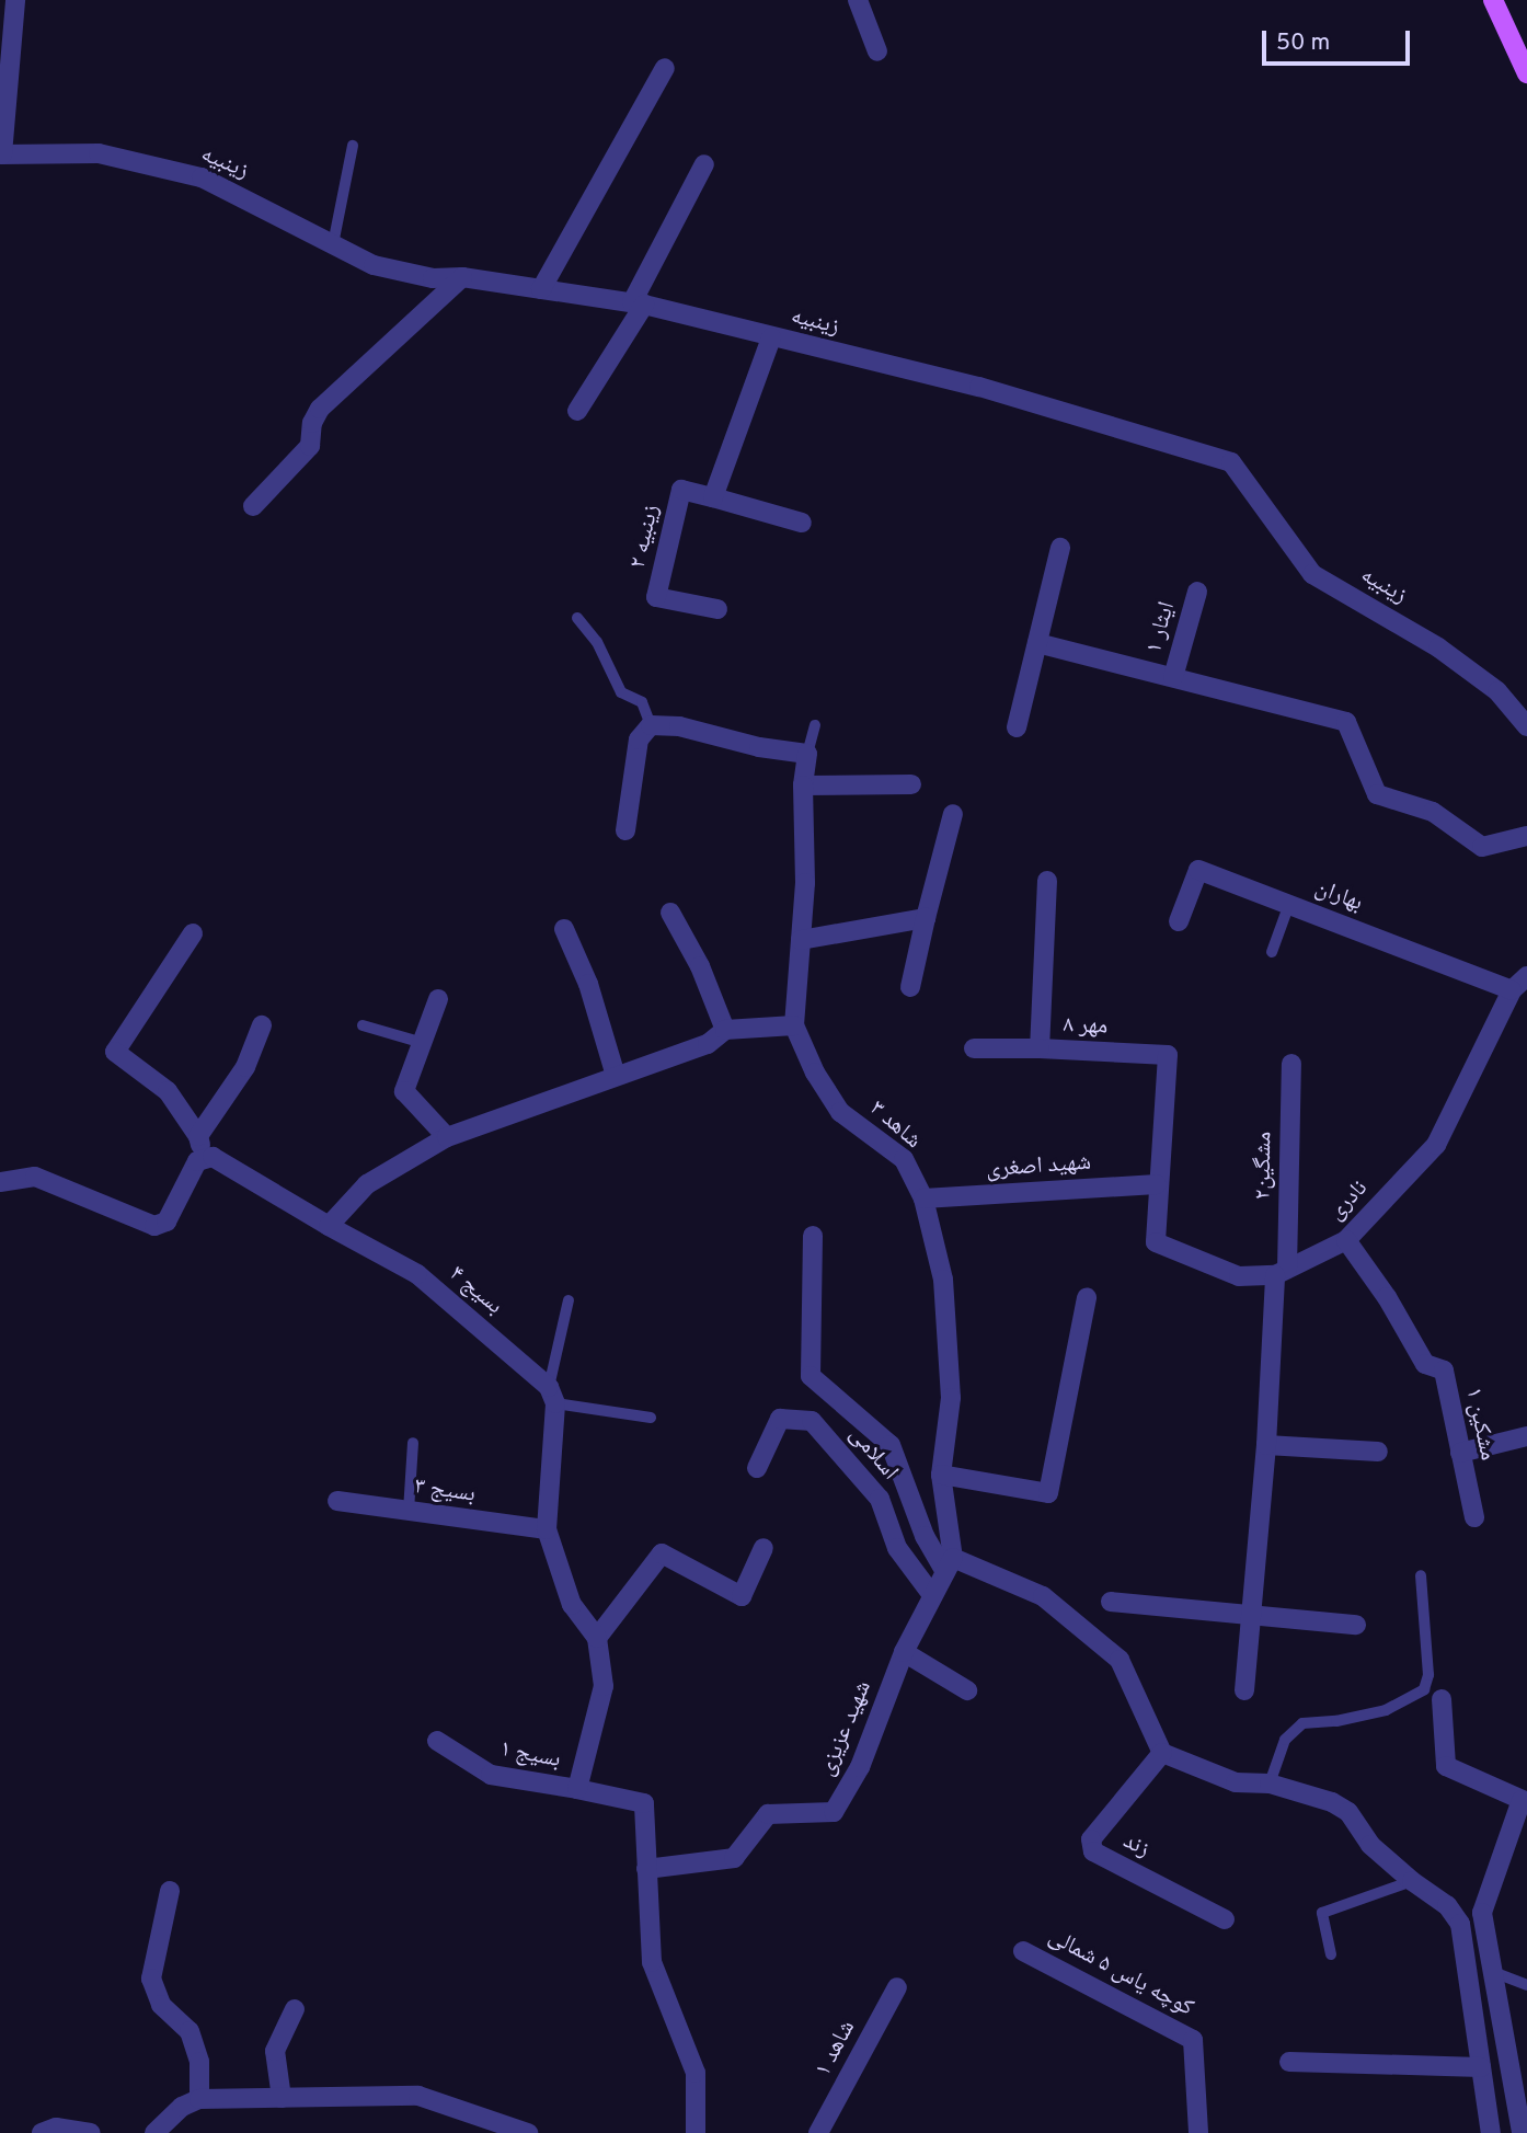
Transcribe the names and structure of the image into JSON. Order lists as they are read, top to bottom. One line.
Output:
{"streets":{"street":["زینبیه","زینبیه ۲","ایثار ۱","بهاران","مهر ۸","شاهد ۳","مشگین۲","شهید اصغری","نادری","بسیج ۴","مشکین ۱","اسلامی","بسیج ۳","شهید عزیزی","بسیج ۱","زند","کوچه یاس ۵ شمالی","شاهد ۱"]},"crossings":[["بهاران","نادری"],["مهر ۸","شهید اصغری"],["مهر ۸","نادری"],["شاهد ۳","شهید اصغری"],["شاهد ۳","شهید عزیزی"],["مشگین۲","نادری"],["شهید اصغری","نادری"],["نادری","مشکین ۱"],["اسلامی","شهید عزیزی"]],"scale_bar":"50 m"}
